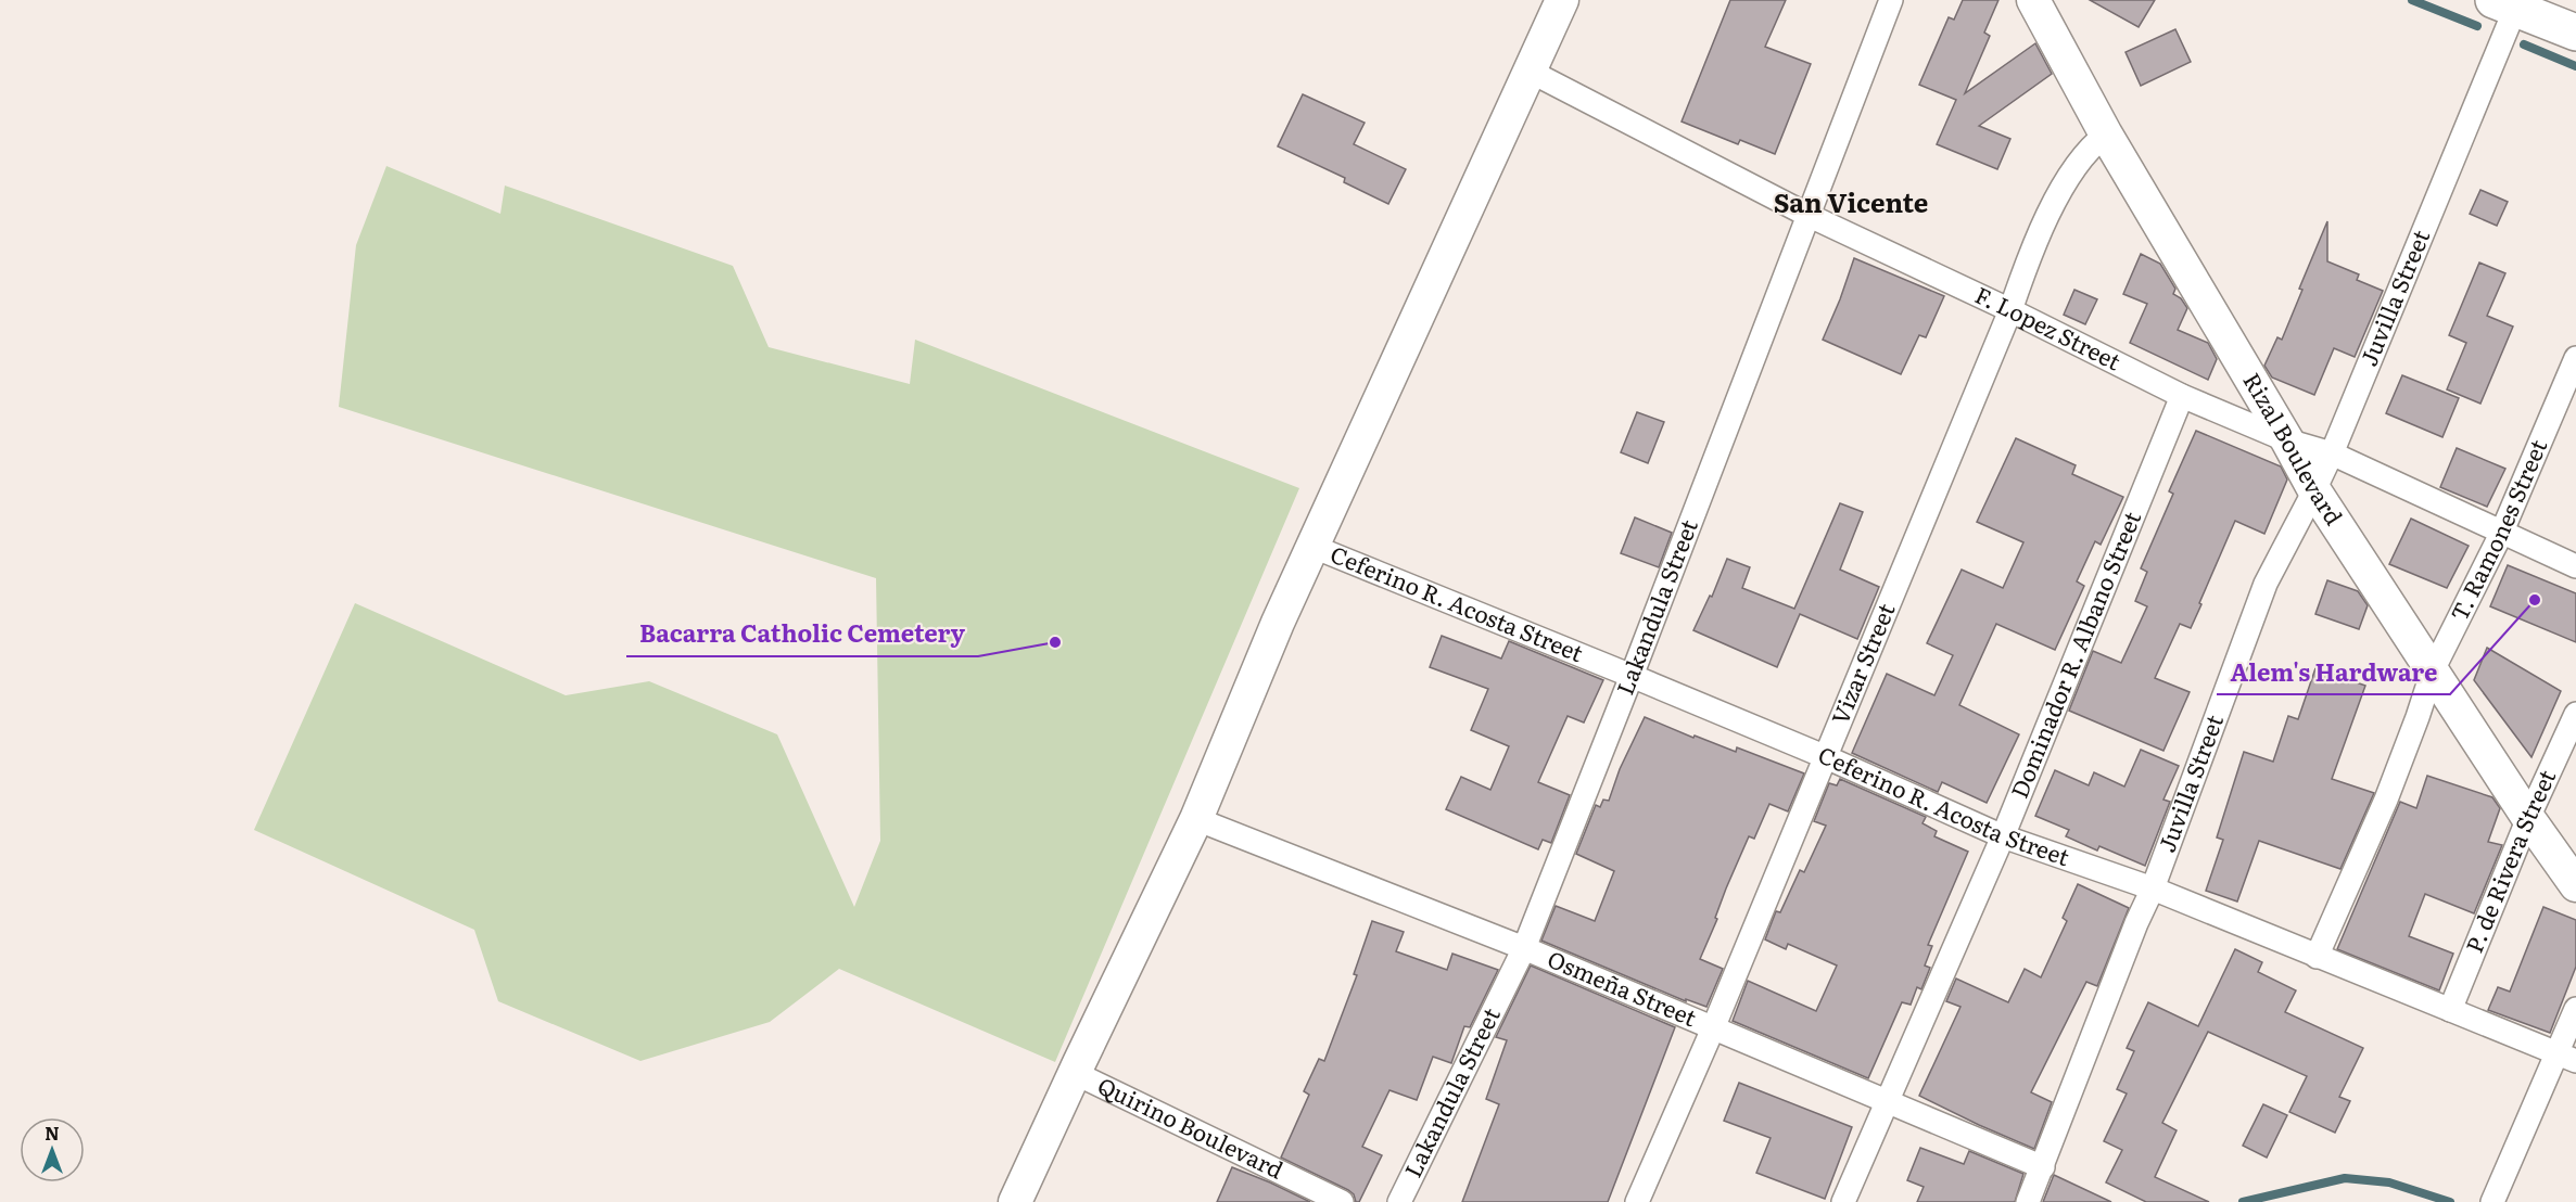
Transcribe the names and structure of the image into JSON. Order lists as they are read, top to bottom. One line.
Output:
{"streets":{"street":["Juvilla Street","F. Lopez Street","Rizal Boulevard","T. Ramones Street","Ceferino R. Acosta Street","Lakandula Street","Dominador R. Albano Street","Vizar Street","P. de Rivera Street","Osmeña Street","Quirino Boulevard"]},"crossings":[["Juvilla Street","F. Lopez Street"],["Juvilla Street","Rizal Boulevard"],["Juvilla Street","Ceferino R. Acosta Street"],["Juvilla Street","Osmeña Street"],["F. Lopez Street","Rizal Boulevard"],["F. Lopez Street","T. Ramones Street"],["F. Lopez Street","Lakandula Street"],["F. Lopez Street","Dominador R. Albano Street"],["F. Lopez Street","Vizar Street"],["Rizal Boulevard","T. Ramones Street"],["Rizal Boulevard","Vizar Street"],["Rizal Boulevard","P. de Rivera Street"],["T. Ramones Street","Ceferino R. Acosta Street"],["Ceferino R. Acosta Street","Lakandula Street"],["Ceferino R. Acosta Street","Dominador R. Albano Street"],["Ceferino R. Acosta Street","Vizar Street"],["Ceferino R. Acosta Street","P. de Rivera Street"],["Lakandula Street","Osmeña Street"],["Dominador R. Albano Street","Osmeña Street"],["Vizar Street","Osmeña Street"]],"districts":["San Vicente"],"places":["Alem's Hardware","Bacarra Catholic Cemetery"],"north":"top"}
